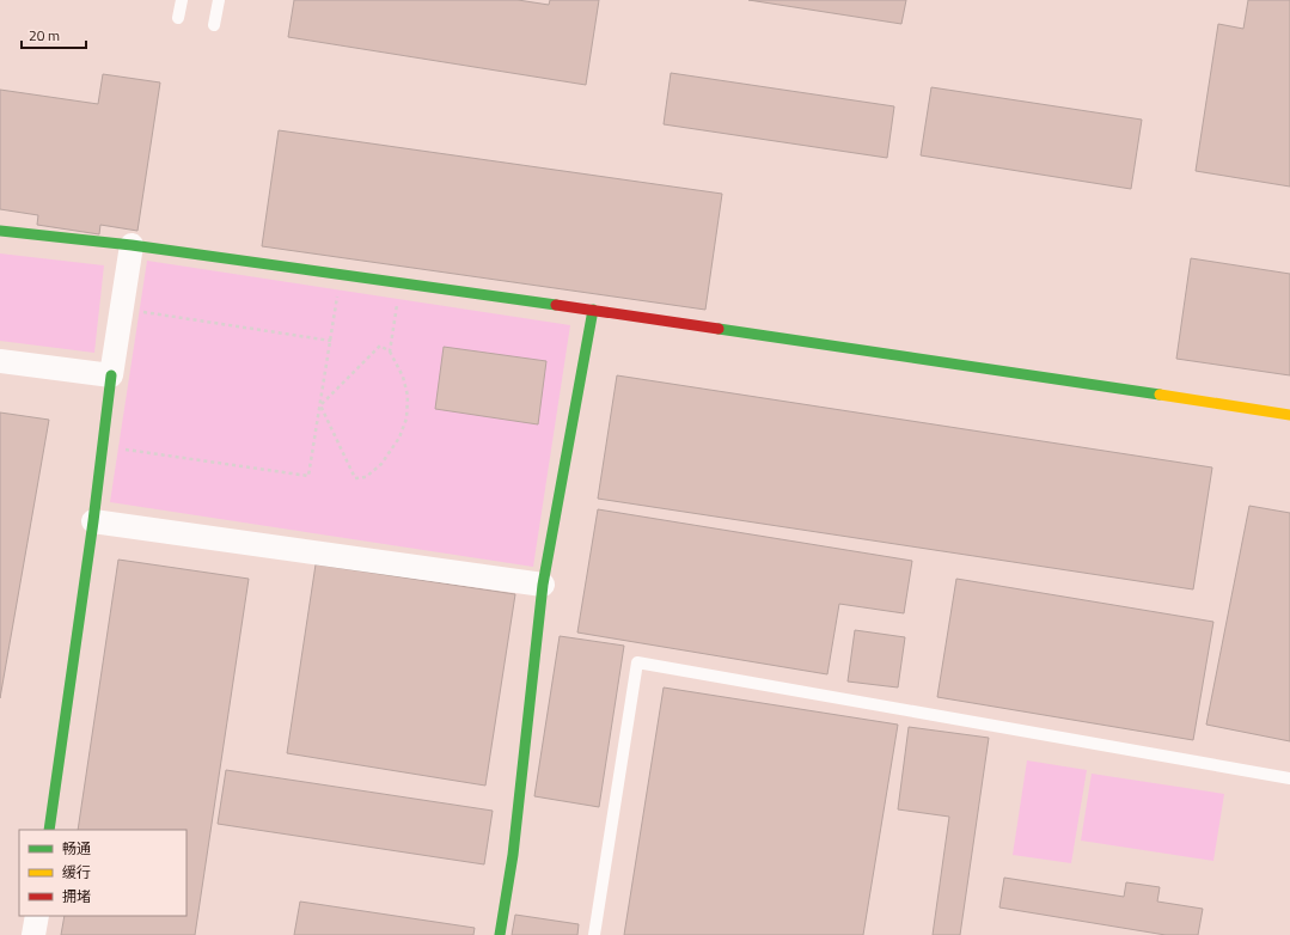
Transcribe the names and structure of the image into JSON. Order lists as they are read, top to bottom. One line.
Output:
{"legend":["畅通","缓行","拥堵"],"scale_bar":"20 m"}
